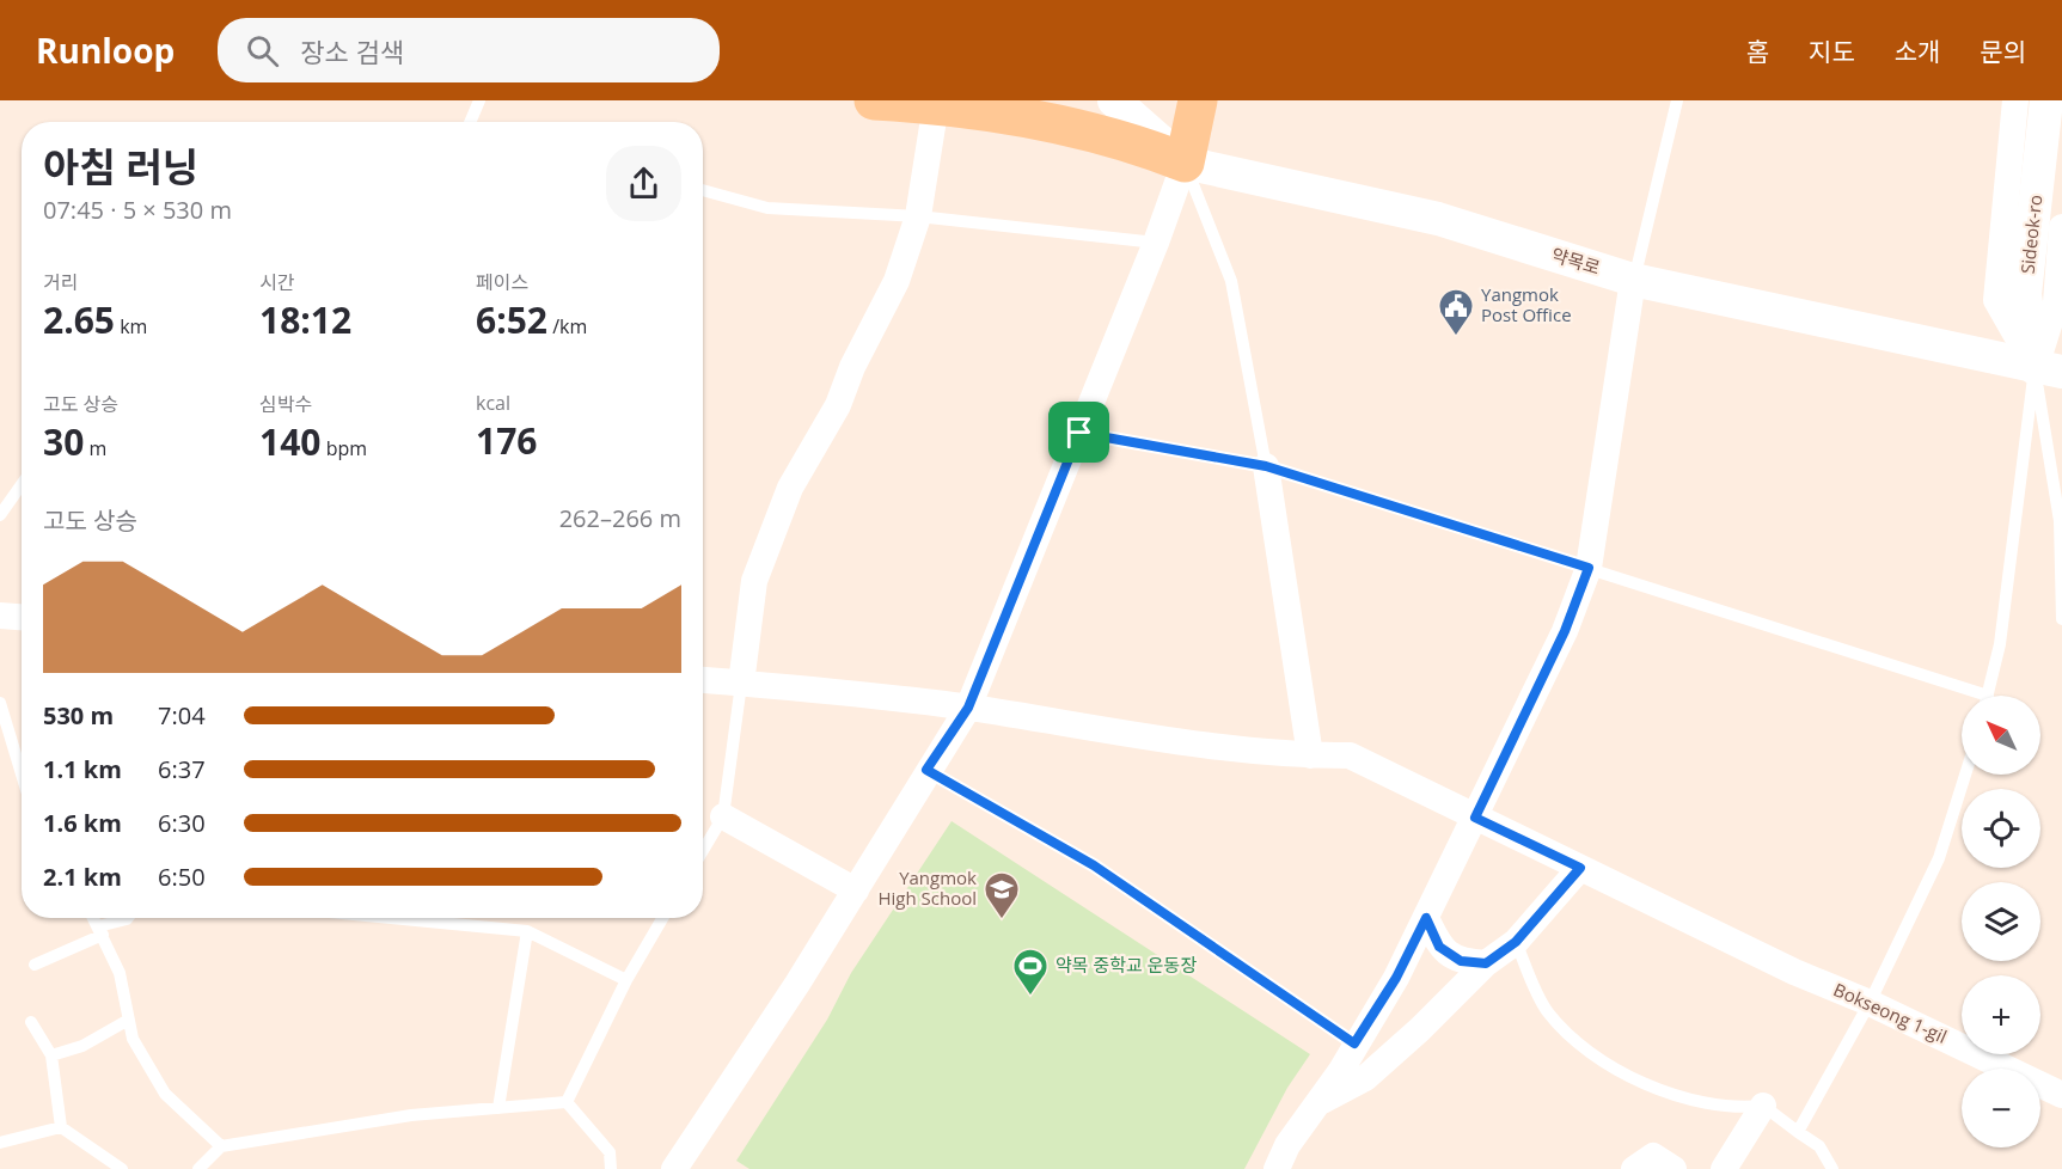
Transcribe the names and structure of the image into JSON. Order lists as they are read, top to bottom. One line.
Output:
{"streets":{"street":["Sideok-ro","약목로","Bokseong 1-gil"]},"crossings":[["Sideok-ro","약목로"]],"places":{"public building":["Yangmok Post Office"],"school or university":["Yangmok High School"],"sports":["약목 중학교 운동장"]},"north":"top left","page":{"header":"Runloop","search":"장소 검색","nav":["홈","지도","소개","문의"],"heading":["아침 러닝","07:45 · 5 × 530 m"],"stats":[["거리","2.65 km"],["시간","18:12"],["페이스","6:52 /km"],["고도 상승","30 m"],["심박수","140 bpm"],["kcal","176"]],"chart":["고도 상승","262–266 m"],"list":[{"name":"530 m","note":"7:04"},{"name":"1.1 km","note":"6:37"},{"name":"1.6 km","note":"6:30"},{"name":"2.1 km","note":"6:50"}],"map_buttons":["+","−"]}}
